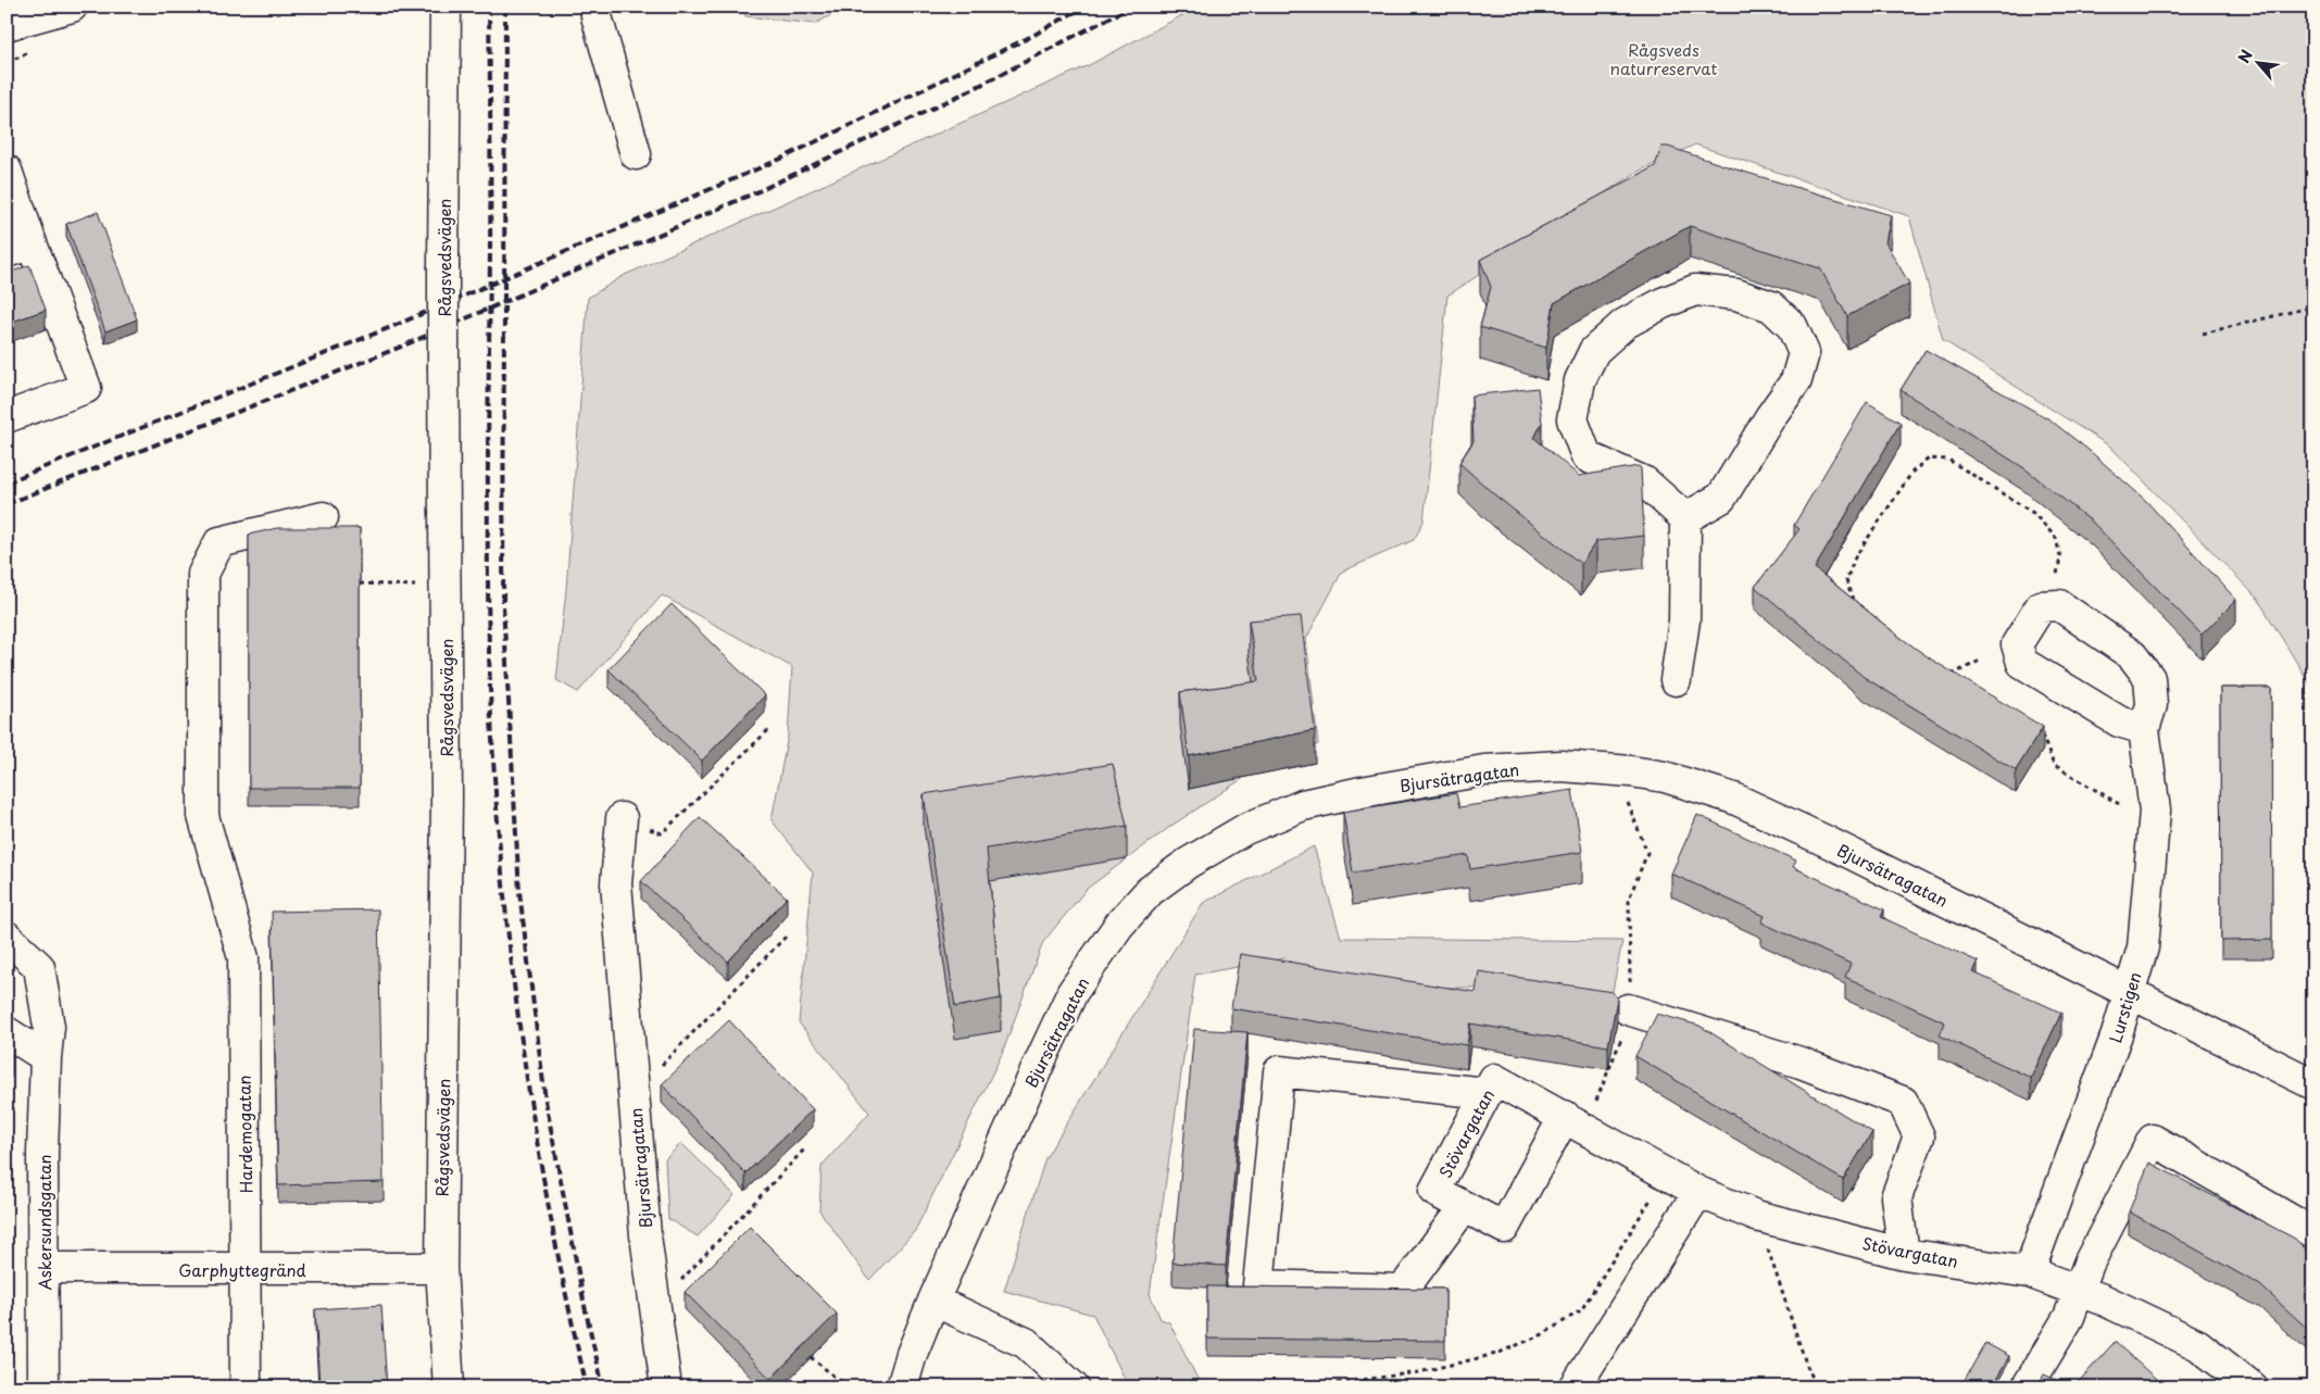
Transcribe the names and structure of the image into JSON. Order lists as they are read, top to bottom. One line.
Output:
{"streets":{"street":["Rågsvedsvägen","Bjursätragatan","Lurstigen","Stövargatan","Hardemogatan","Askersundsgatan","Garphyttegränd"]},"crossings":[["Rågsvedsvägen","Garphyttegränd"],["Bjursätragatan","Lurstigen"],["Lurstigen","Stövargatan"],["Hardemogatan","Garphyttegränd"],["Askersundsgatan","Garphyttegränd"]],"parks":["Rågsveds naturreservat"],"north":"top left"}
